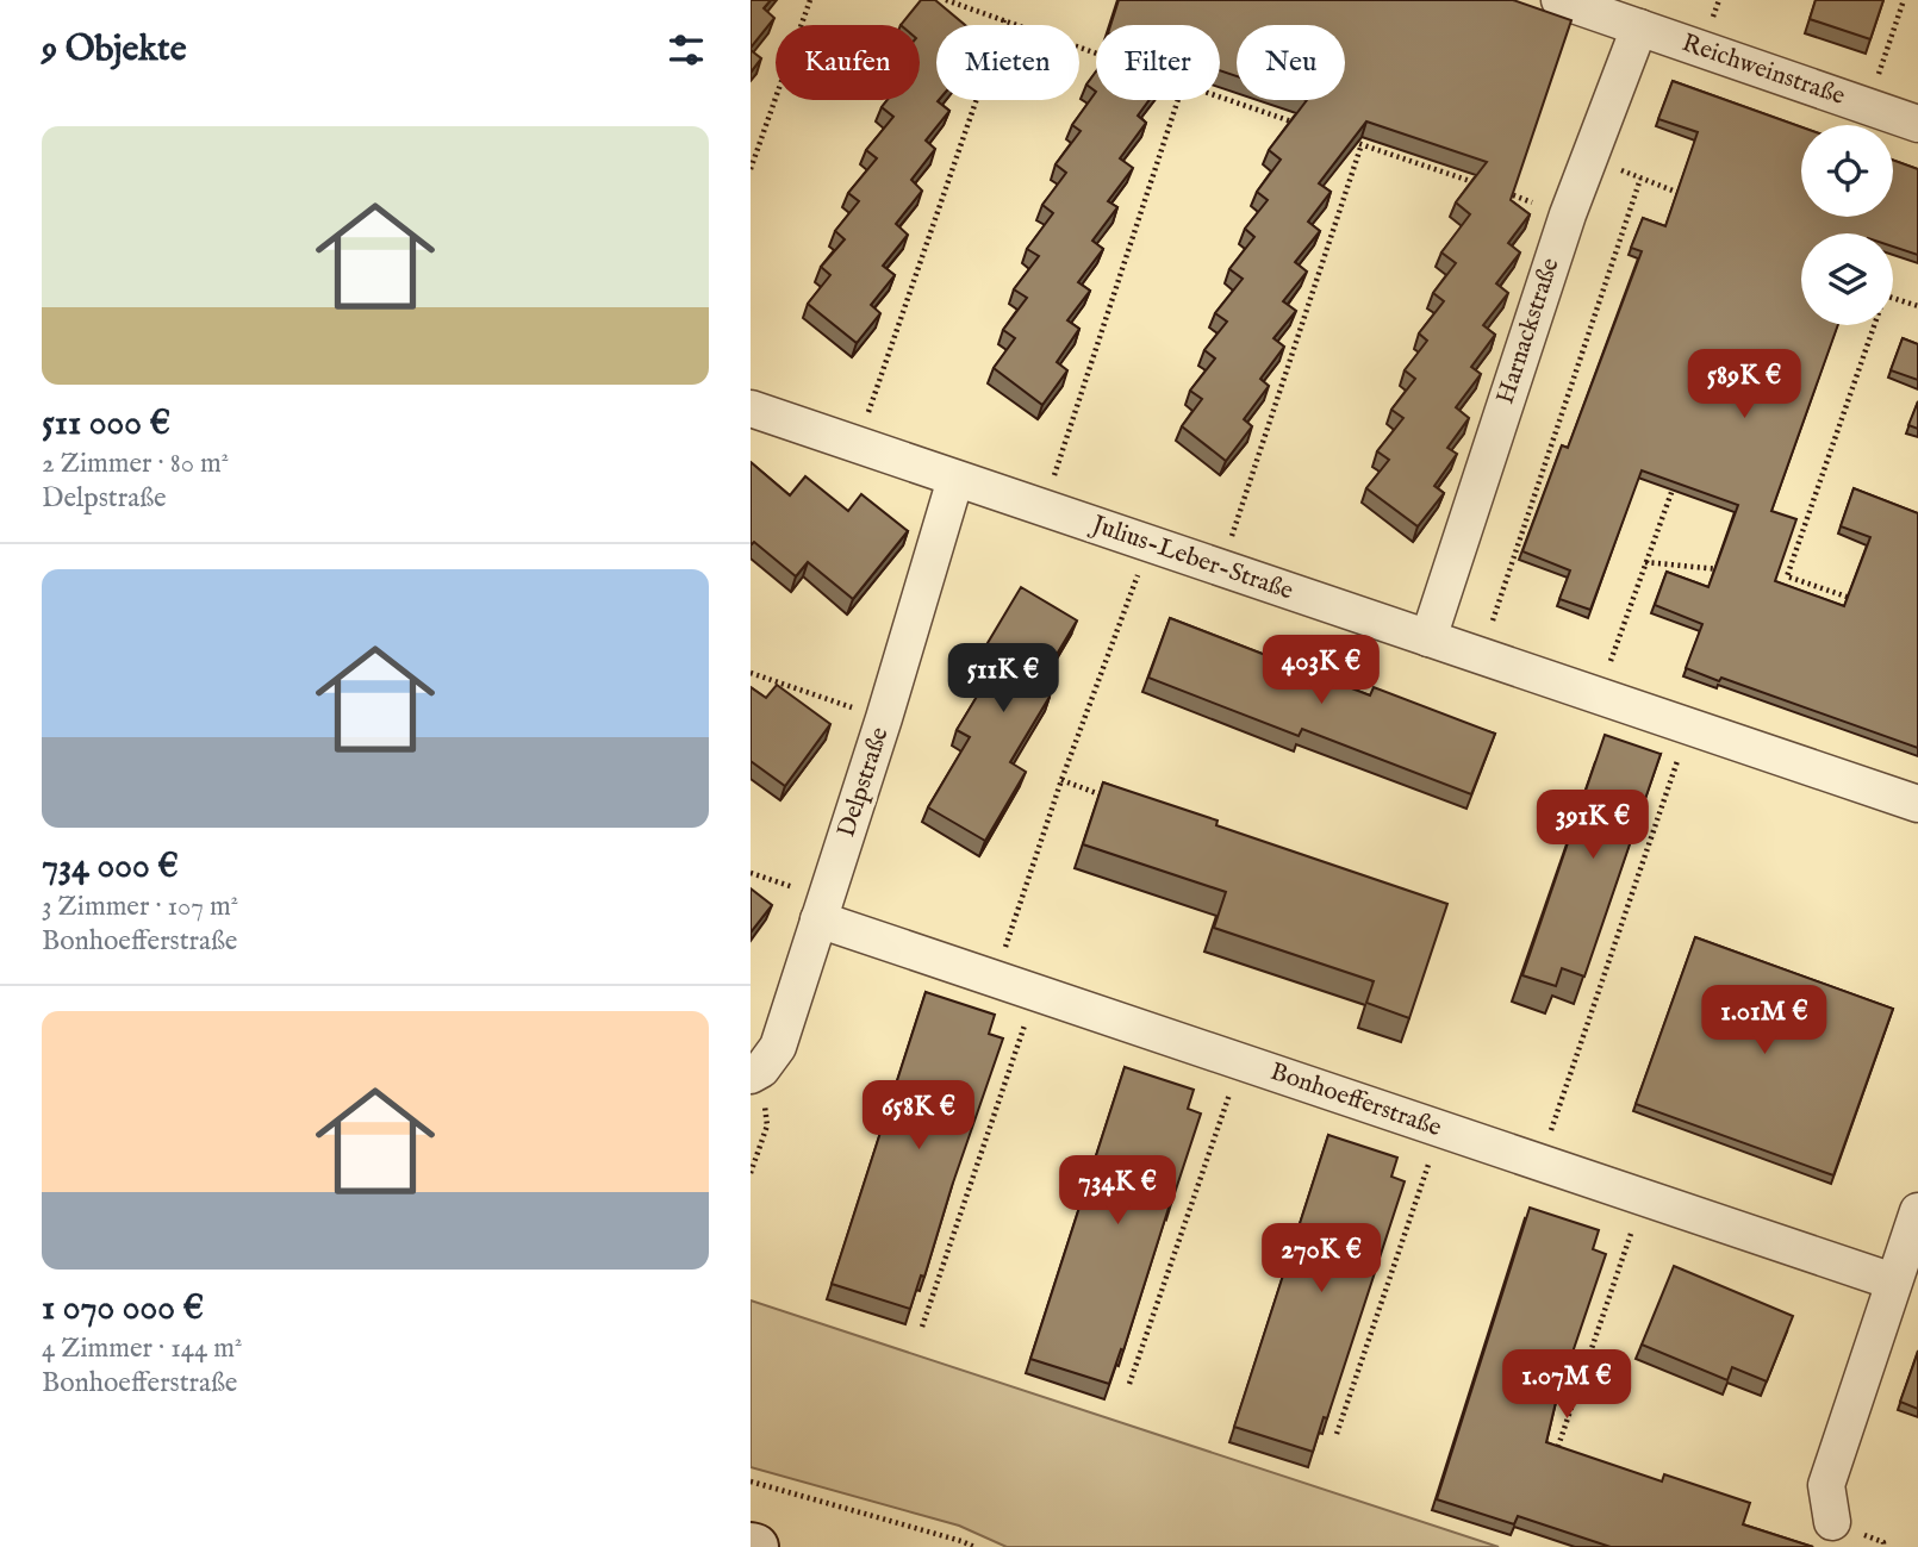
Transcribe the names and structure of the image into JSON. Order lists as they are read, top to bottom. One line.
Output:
{"streets":{"street":["Reichweinstraße","Harnackstraße","Julius-Leber-Straße","Delpstraße","Bonhoefferstraße"]},"crossings":[["Reichweinstraße","Harnackstraße"],["Harnackstraße","Julius-Leber-Straße"],["Julius-Leber-Straße","Delpstraße"],["Delpstraße","Bonhoefferstraße"]],"page":{"heading":"9 Objekte","chip":["Kaufen","Mieten","Filter","Neu"],"list":[{"name":"511 000 €","note":"2 Zimmer · 80 m² · Delpstraße"},{"name":"734 000 €","note":"3 Zimmer · 107 m² · Bonhoefferstraße"},{"name":"1 070 000 €","note":"4 Zimmer · 144 m² · Bonhoefferstraße"}],"price":["589K €","403K €","511K €","391K €","1.01M €","658K €","734K €","270K €","1.07M €"]}}
